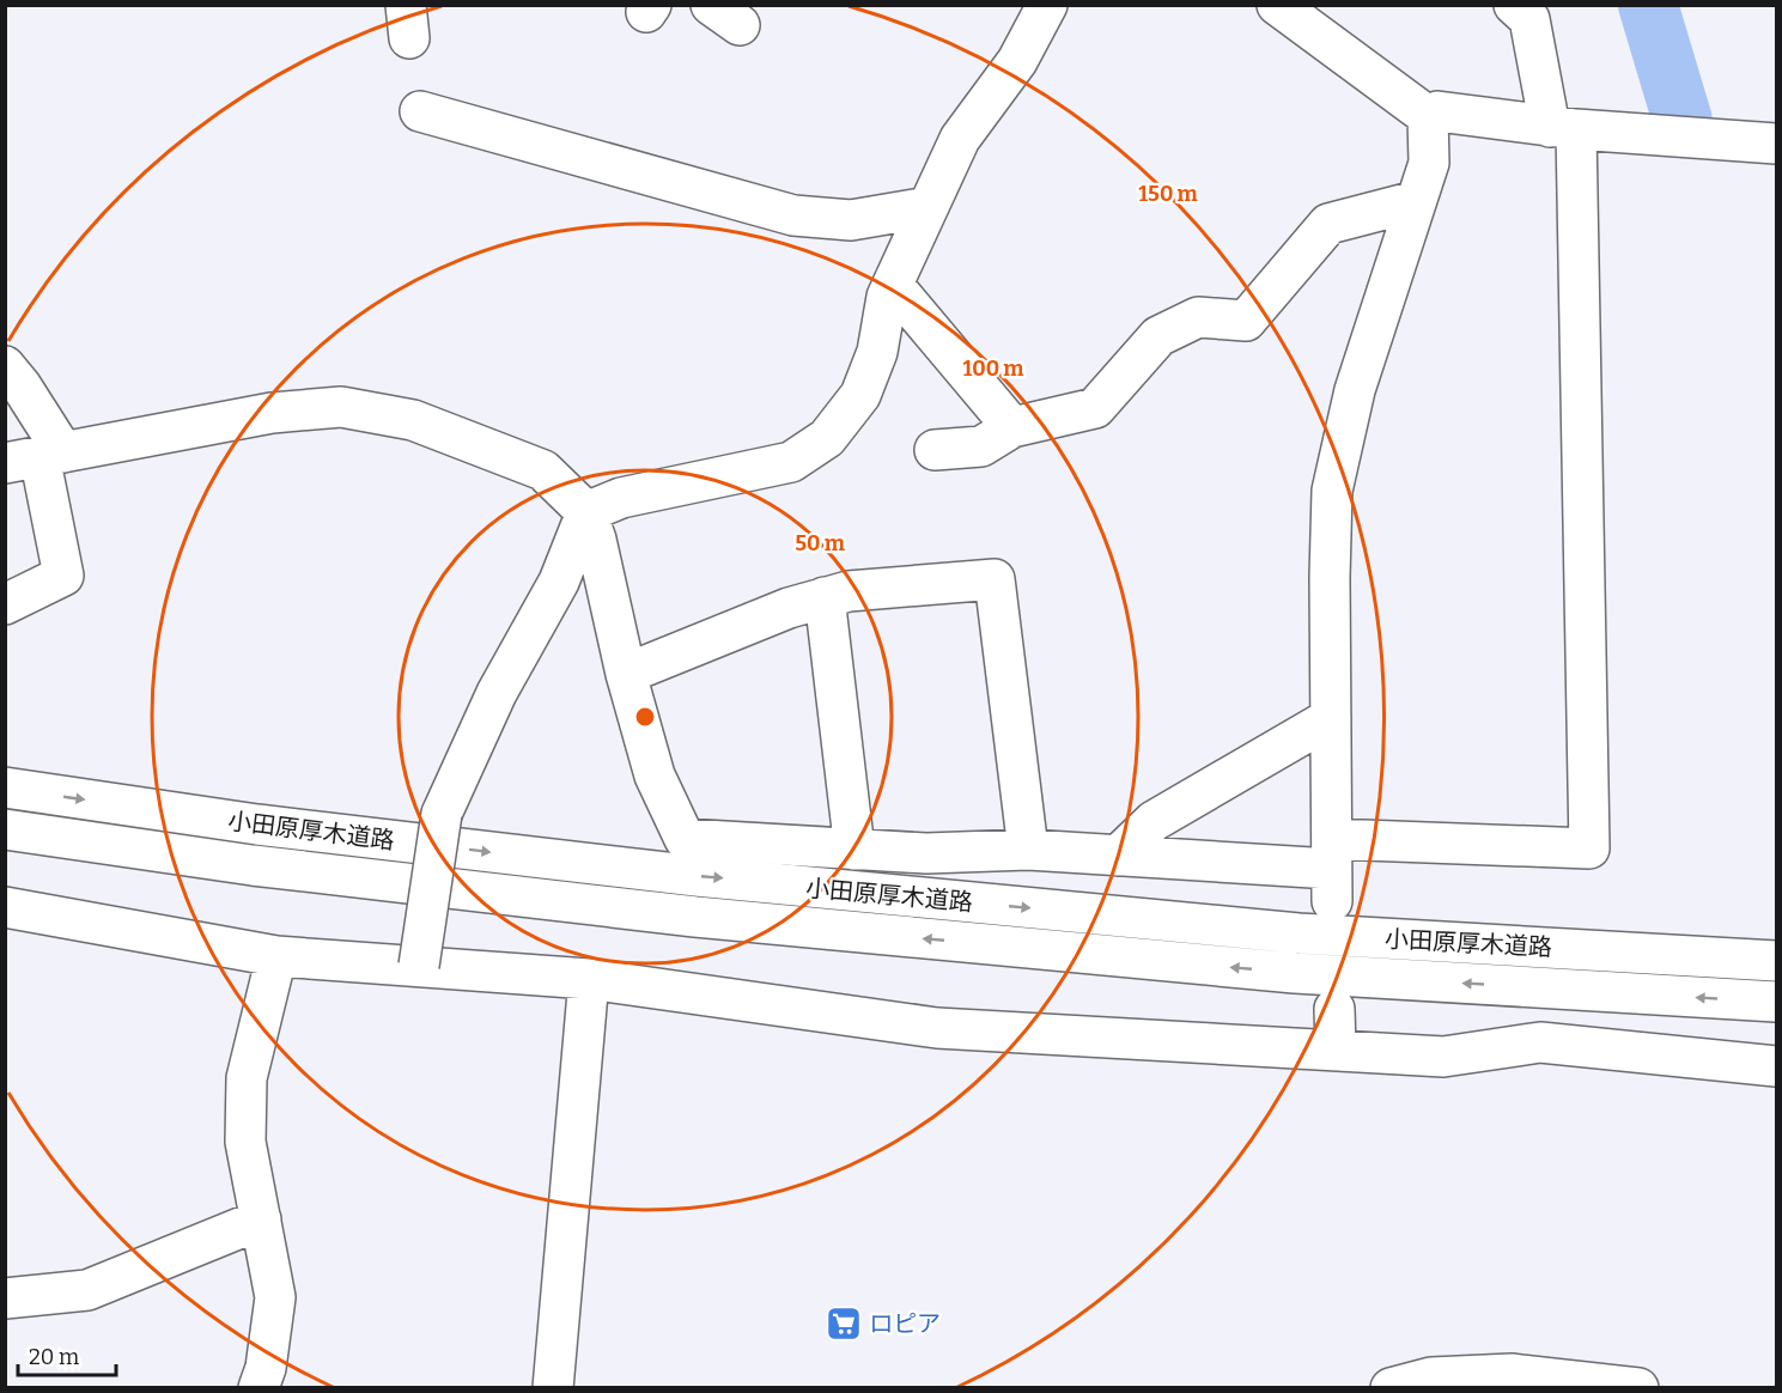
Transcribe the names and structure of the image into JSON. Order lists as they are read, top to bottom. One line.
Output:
{"streets":{"main road":["小田原厚木道路"]},"places":{"supermarket":["ロピア"]},"scale_bar":"20 m","rings":["150 m","100 m","50 m"]}
